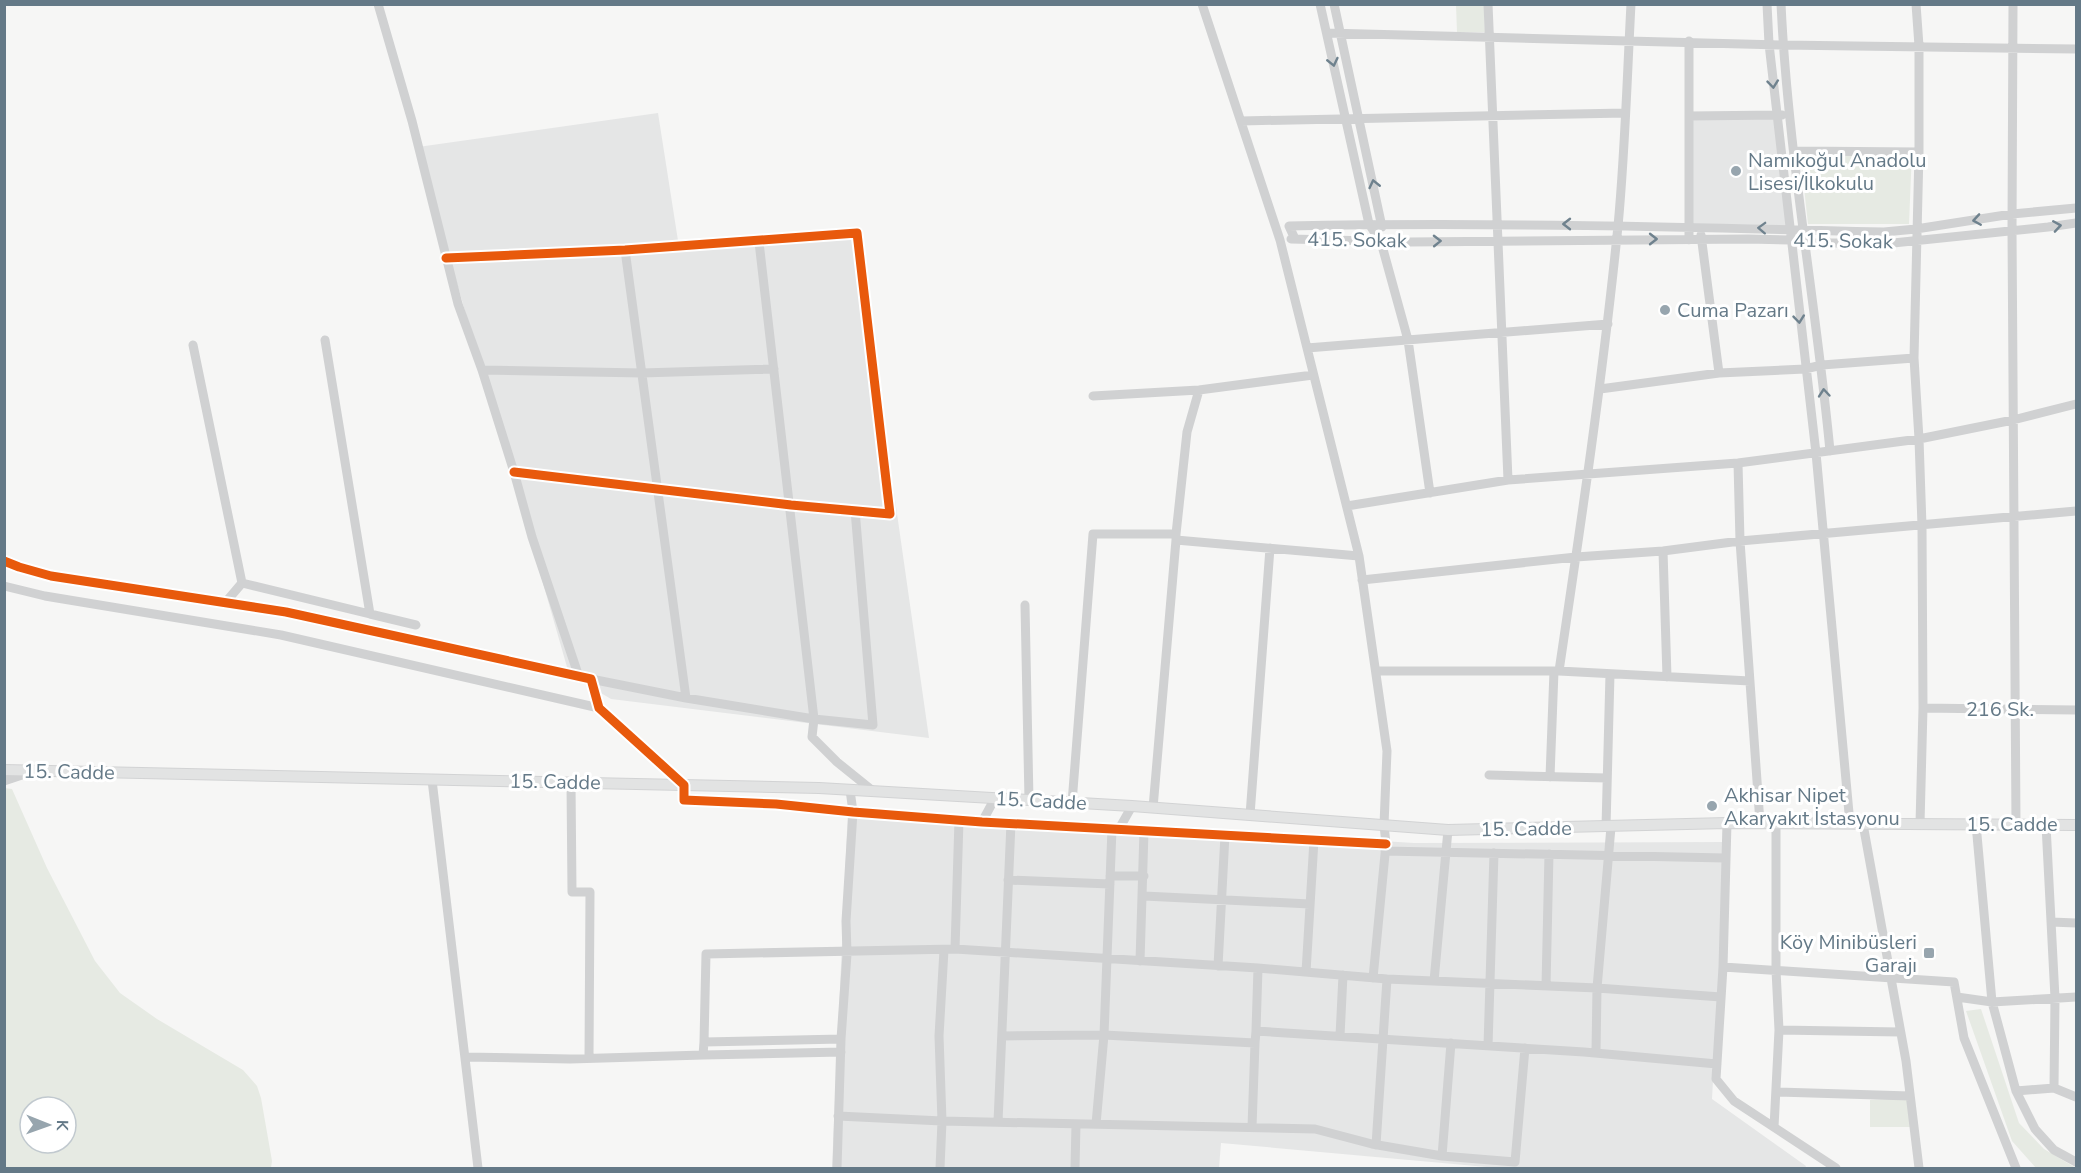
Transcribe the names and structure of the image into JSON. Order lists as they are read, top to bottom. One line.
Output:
{"streets":{"main road":["15. Cadde"],"street":["415. Sokak","216 Sk."]},"places":{"other":["Namıkoğul Anadolu Lisesi/İlkokulu","Cuma Pazarı","Akhisar Nipet Akaryakıt İstasyonu"],"transit":["Köy Minibüsleri Garajı"]},"north":"right"}
